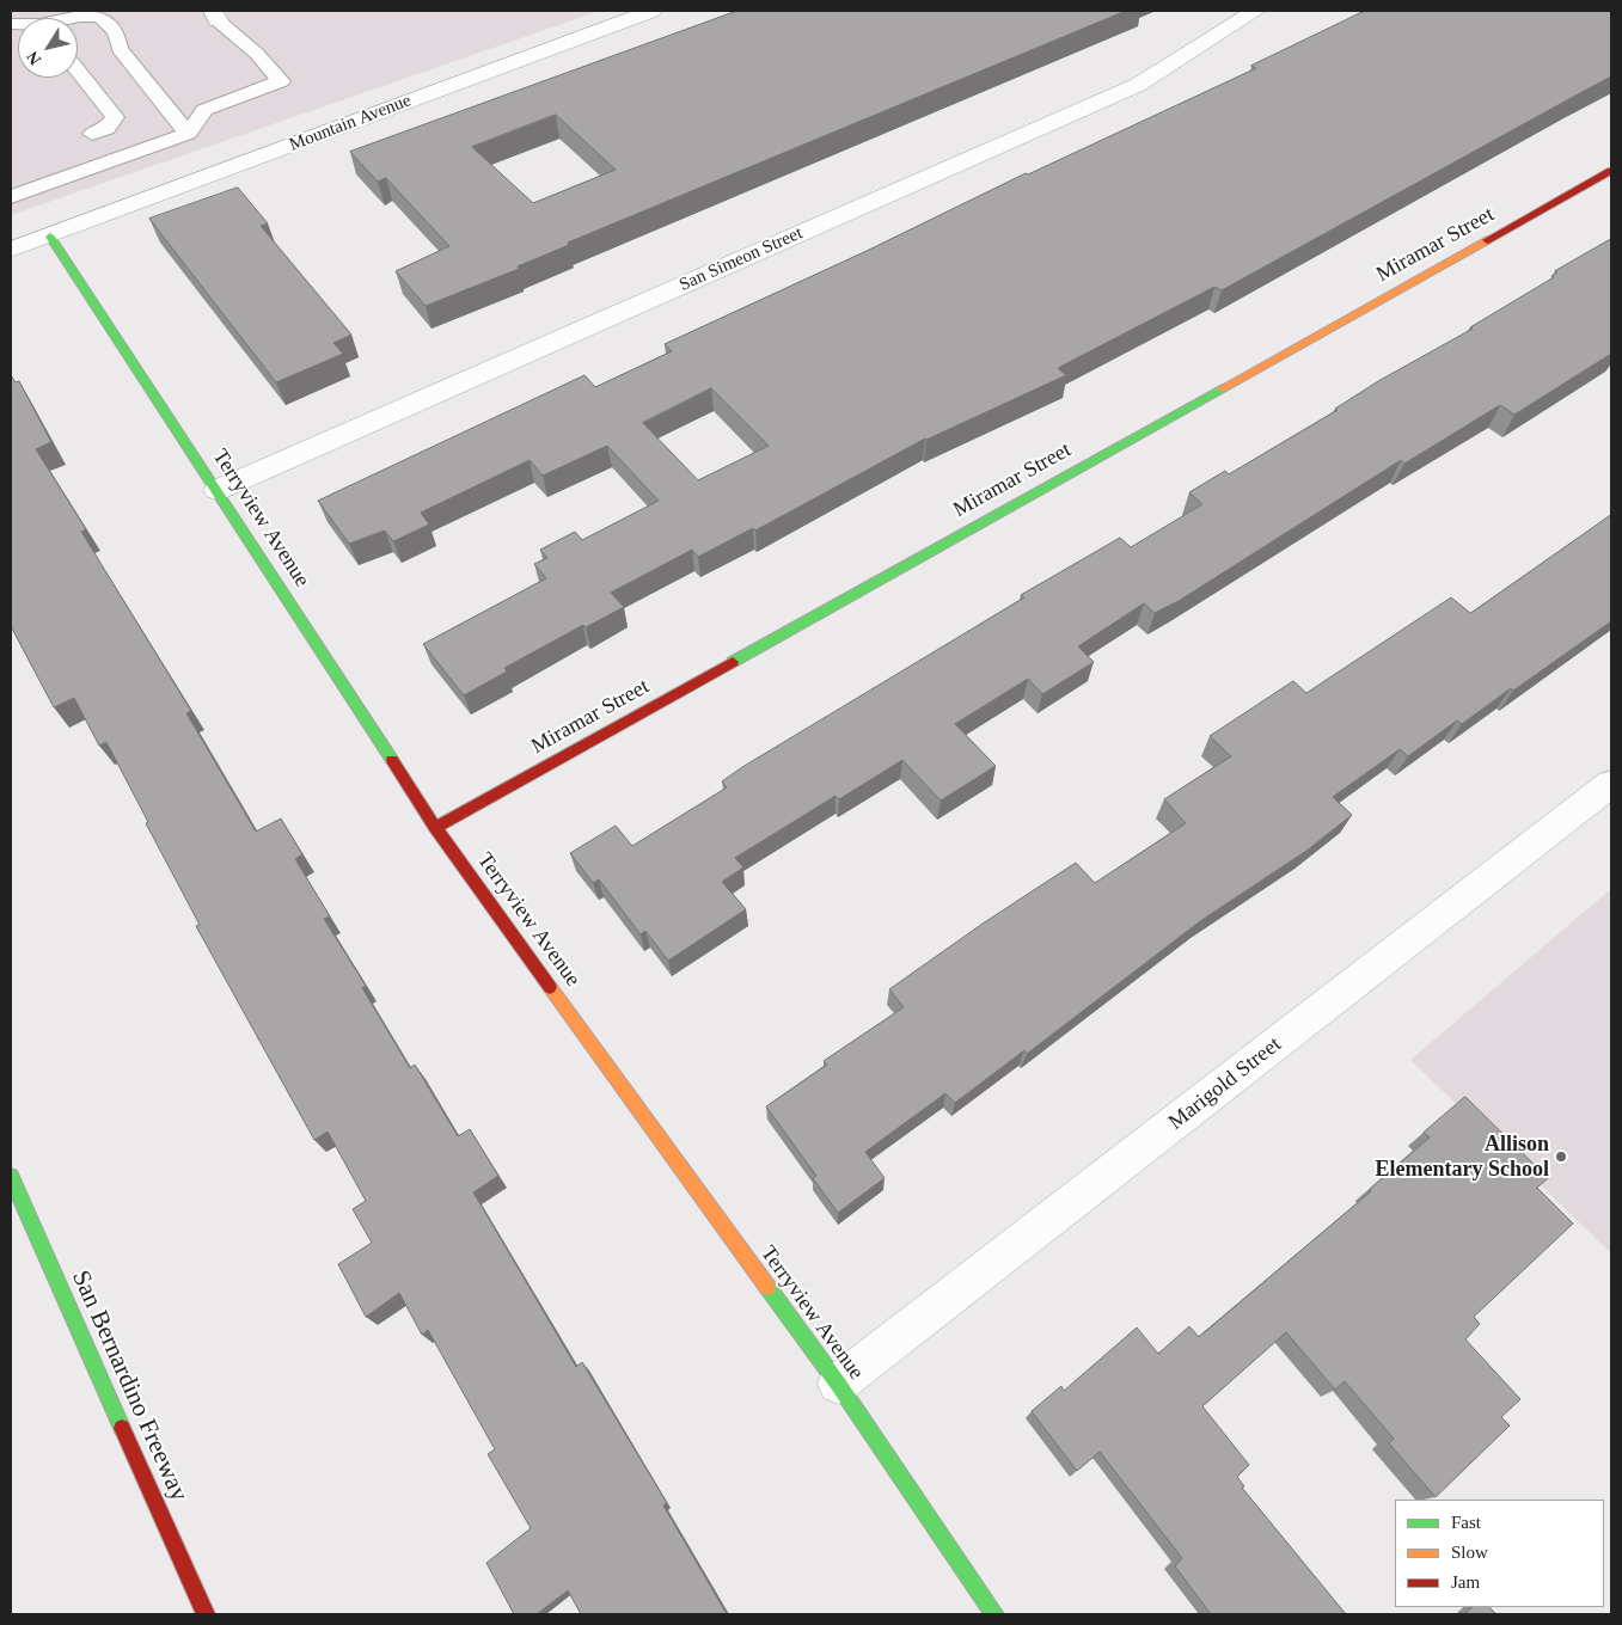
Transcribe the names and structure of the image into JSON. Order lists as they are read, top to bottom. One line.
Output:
{"streets":{"main road":["Miramar Street","Terryview Avenue","San Bernardino Freeway"],"street":["Mountain Avenue","San Simeon Street","Marigold Street"]},"crossings":[["Mountain Avenue","Terryview Avenue"],["Miramar Street","Terryview Avenue"],["San Simeon Street","Terryview Avenue"],["Terryview Avenue","Marigold Street"]],"places":["Allison Elementary School"],"legend":["Fast","Slow","Jam"],"north":"bottom left"}
